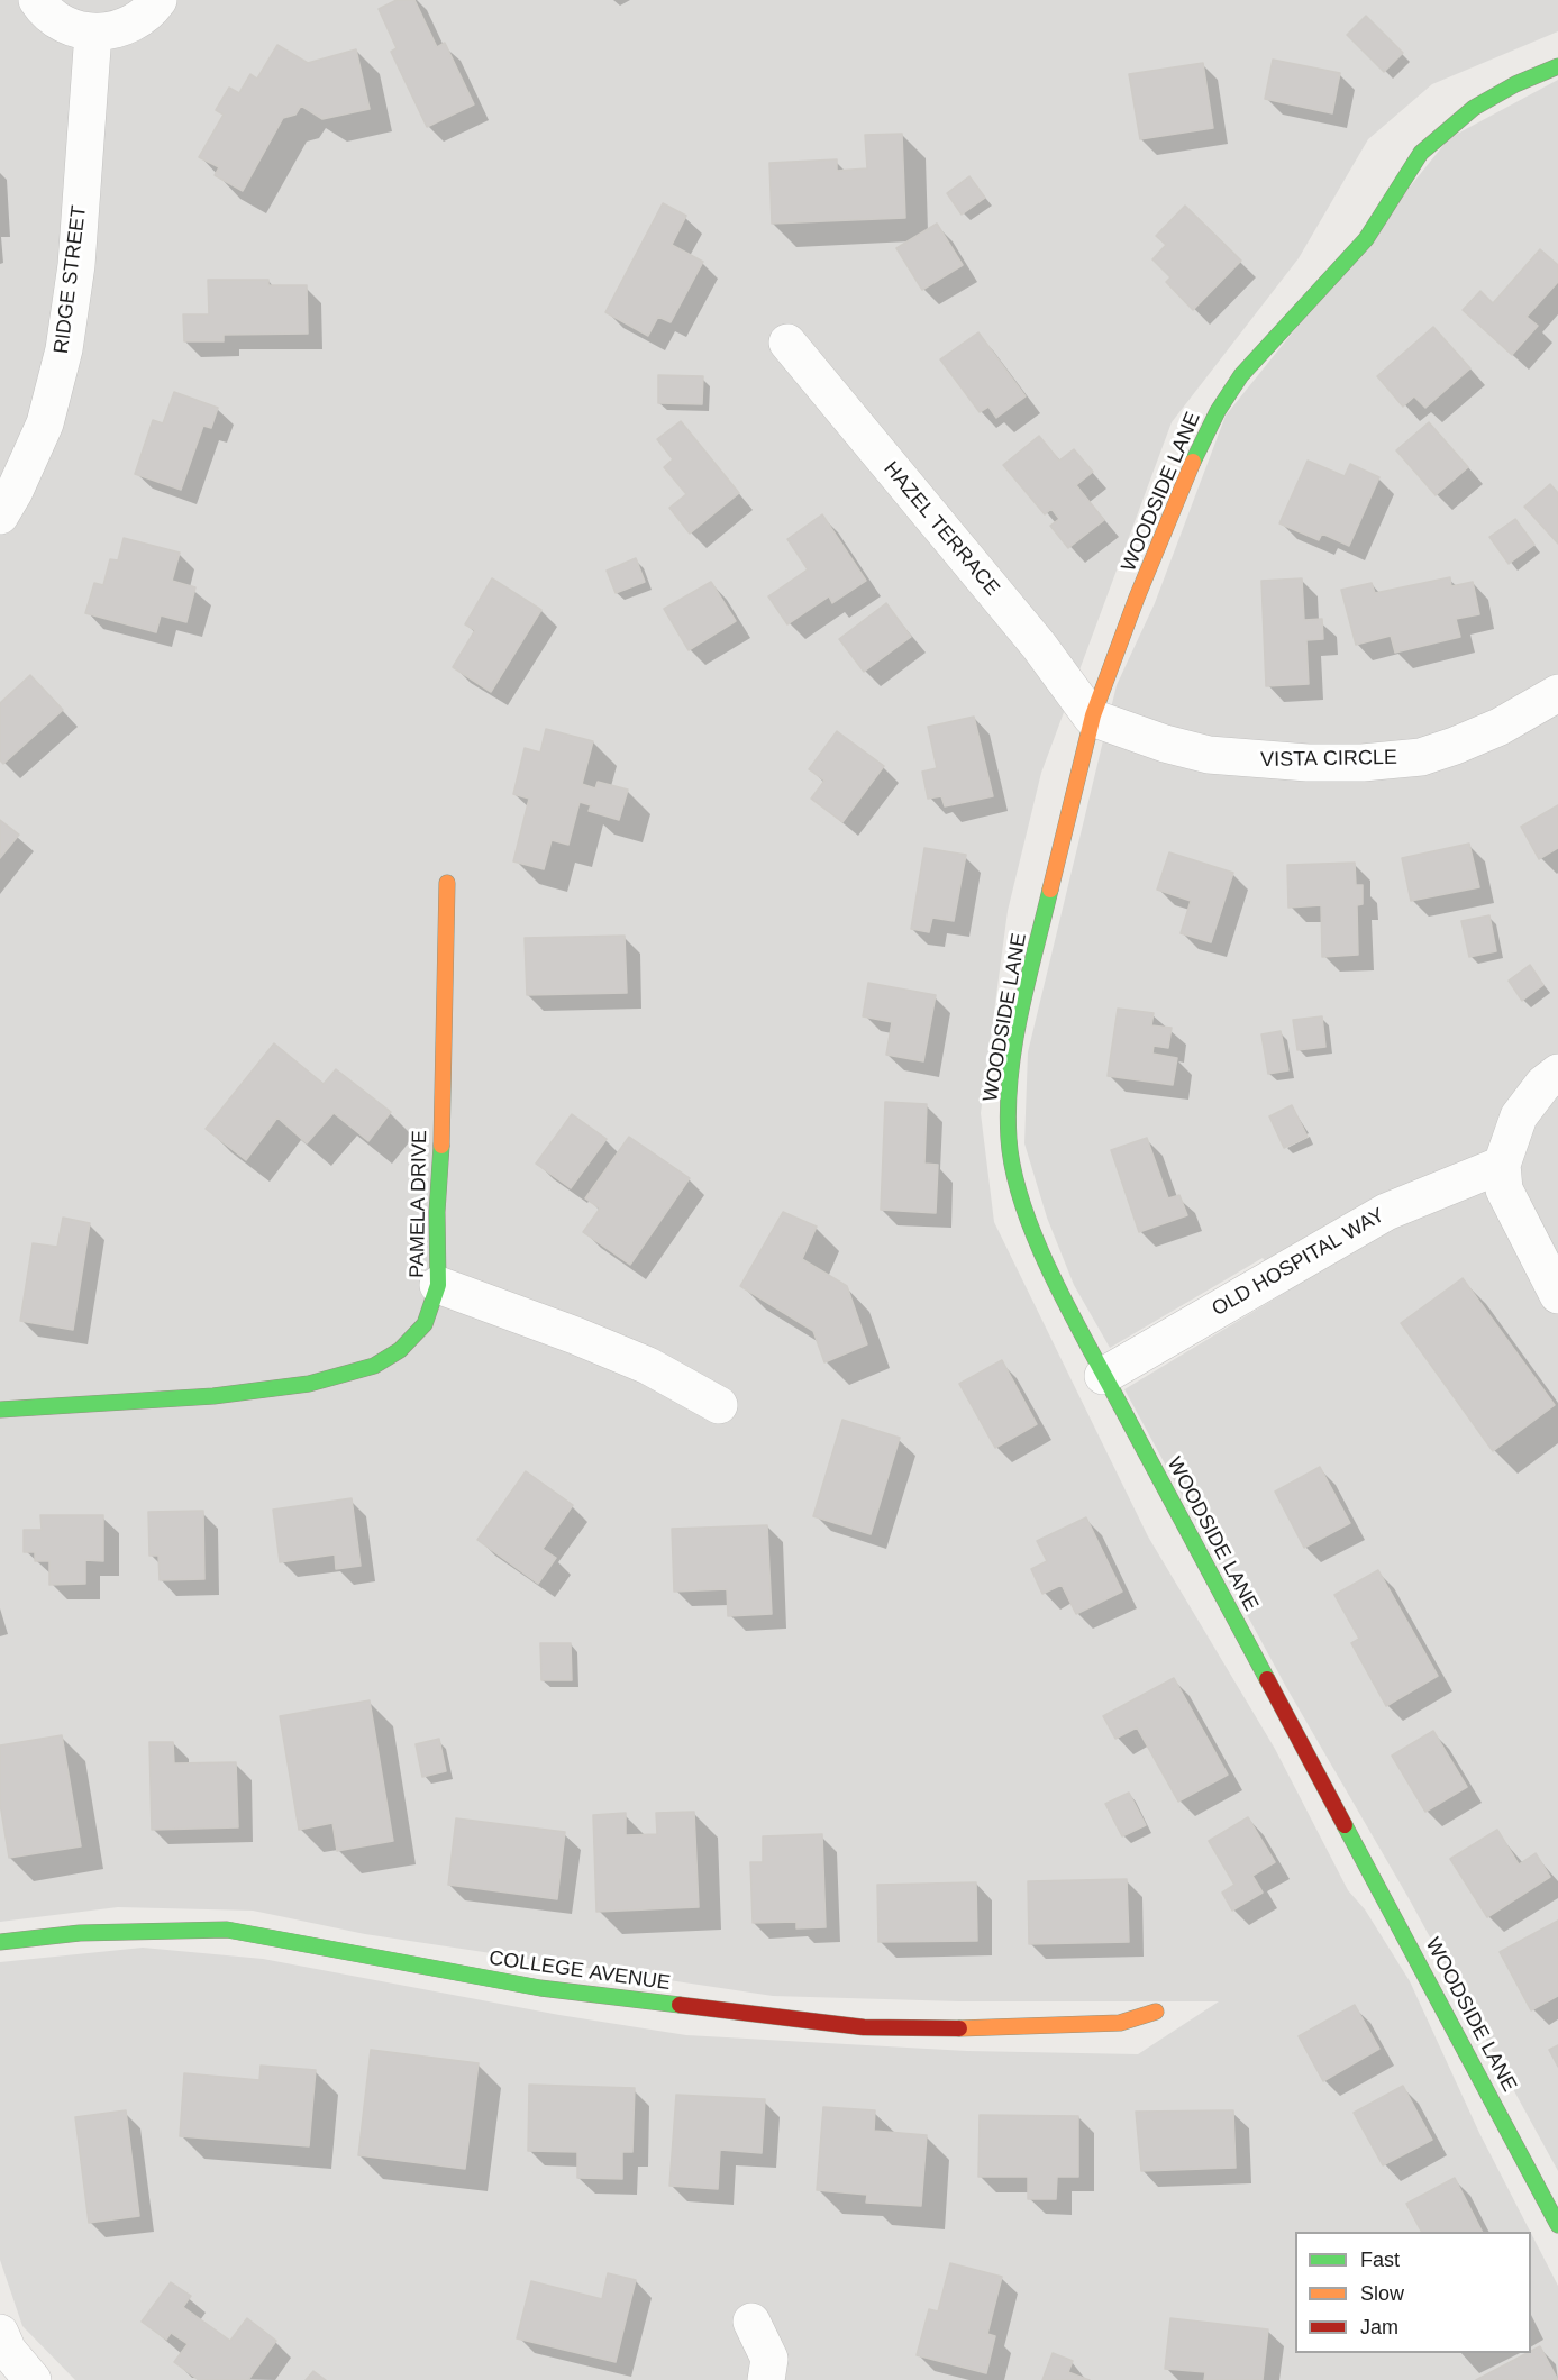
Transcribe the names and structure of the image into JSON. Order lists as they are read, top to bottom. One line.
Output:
{"streets":{"street":["RIDGE STREET","WOODSIDE LANE","HAZEL TERRACE","VISTA CIRCLE","PAMELA DRIVE","OLD HOSPITAL WAY","COLLEGE AVENUE"]},"crossings":[["WOODSIDE LANE","HAZEL TERRACE"],["WOODSIDE LANE","VISTA CIRCLE"],["WOODSIDE LANE","OLD HOSPITAL WAY"],["HAZEL TERRACE","VISTA CIRCLE"]],"legend":["Fast","Slow","Jam"]}
